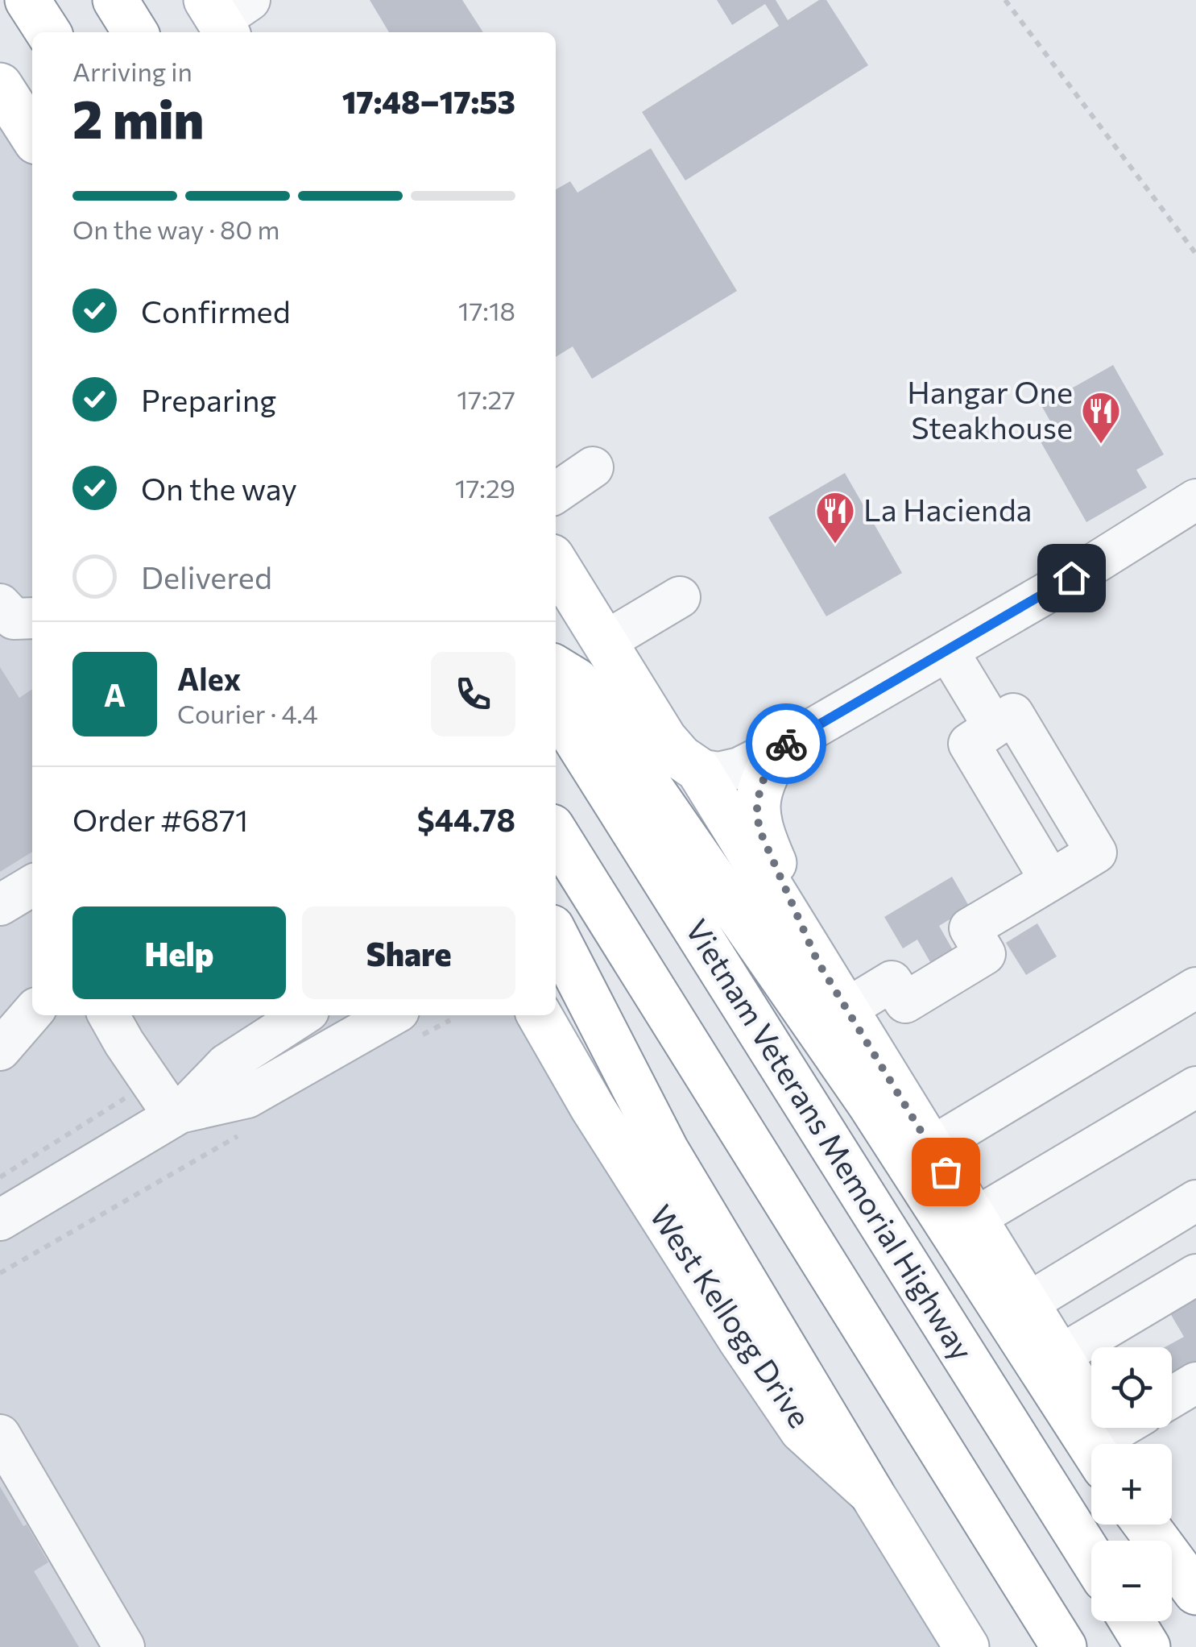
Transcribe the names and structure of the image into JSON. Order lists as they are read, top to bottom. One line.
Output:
{"streets":{"main road":["Vietnam Veterans Memorial Highway","West Kellogg Drive"]},"places":{"restaurant":["Hangar One Steakhouse","La Hacienda"]},"page":{"heading":["2 min","Arriving in","17:48–17:53"],"panel":["Alex","Courier · 4.4","Order #6871","$44.78"],"bar":"On the way · 80 m","list":[["Confirmed","17:18"],["Preparing","17:27"],["On the way","17:29"],"Delivered"],"round":"A","buttons":["Help","Share"],"map_buttons":["+","−"]}}
